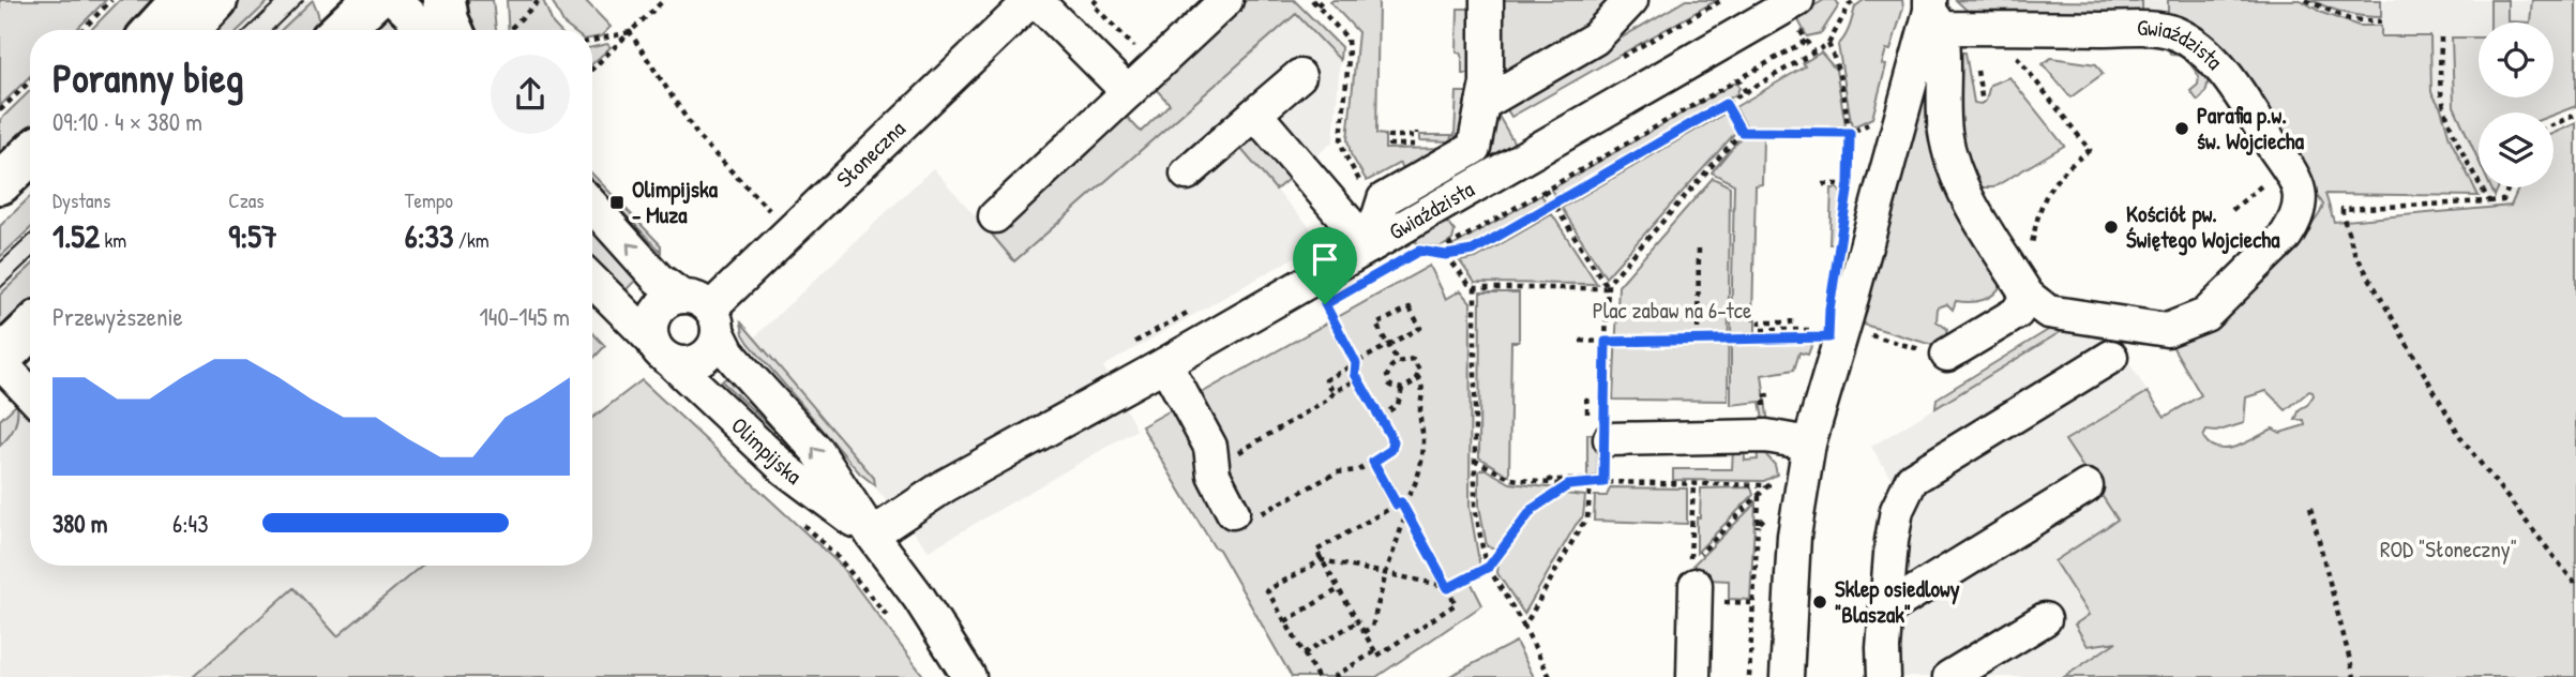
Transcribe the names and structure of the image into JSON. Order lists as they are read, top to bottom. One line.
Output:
{"streets":{"street":["Gwiaździsta","Słoneczna","Olimpijska"]},"crossings":[["Gwiaździsta","Olimpijska"],["Słoneczna","Olimpijska"]],"parks":["Plac zabaw na 6-tce","ROD \"Słoneczny\""],"places":{"other":["Parafia p.w. św. Wojciecha","Kościół pw. Świętego Wojciecha","Sklep osiedlowy \"Blaszak\""],"transit":["Olimpijska - Muza"]},"page":{"heading":["Poranny bieg","09:10 · 4 × 380 m"],"stats":[["Dystans","1.52 km"],["Czas","9:57"],["Tempo","6:33 /km"]],"chart":["Przewyższenie","140–145 m"],"list":[{"name":"380 m","note":"6:43"}]}}
